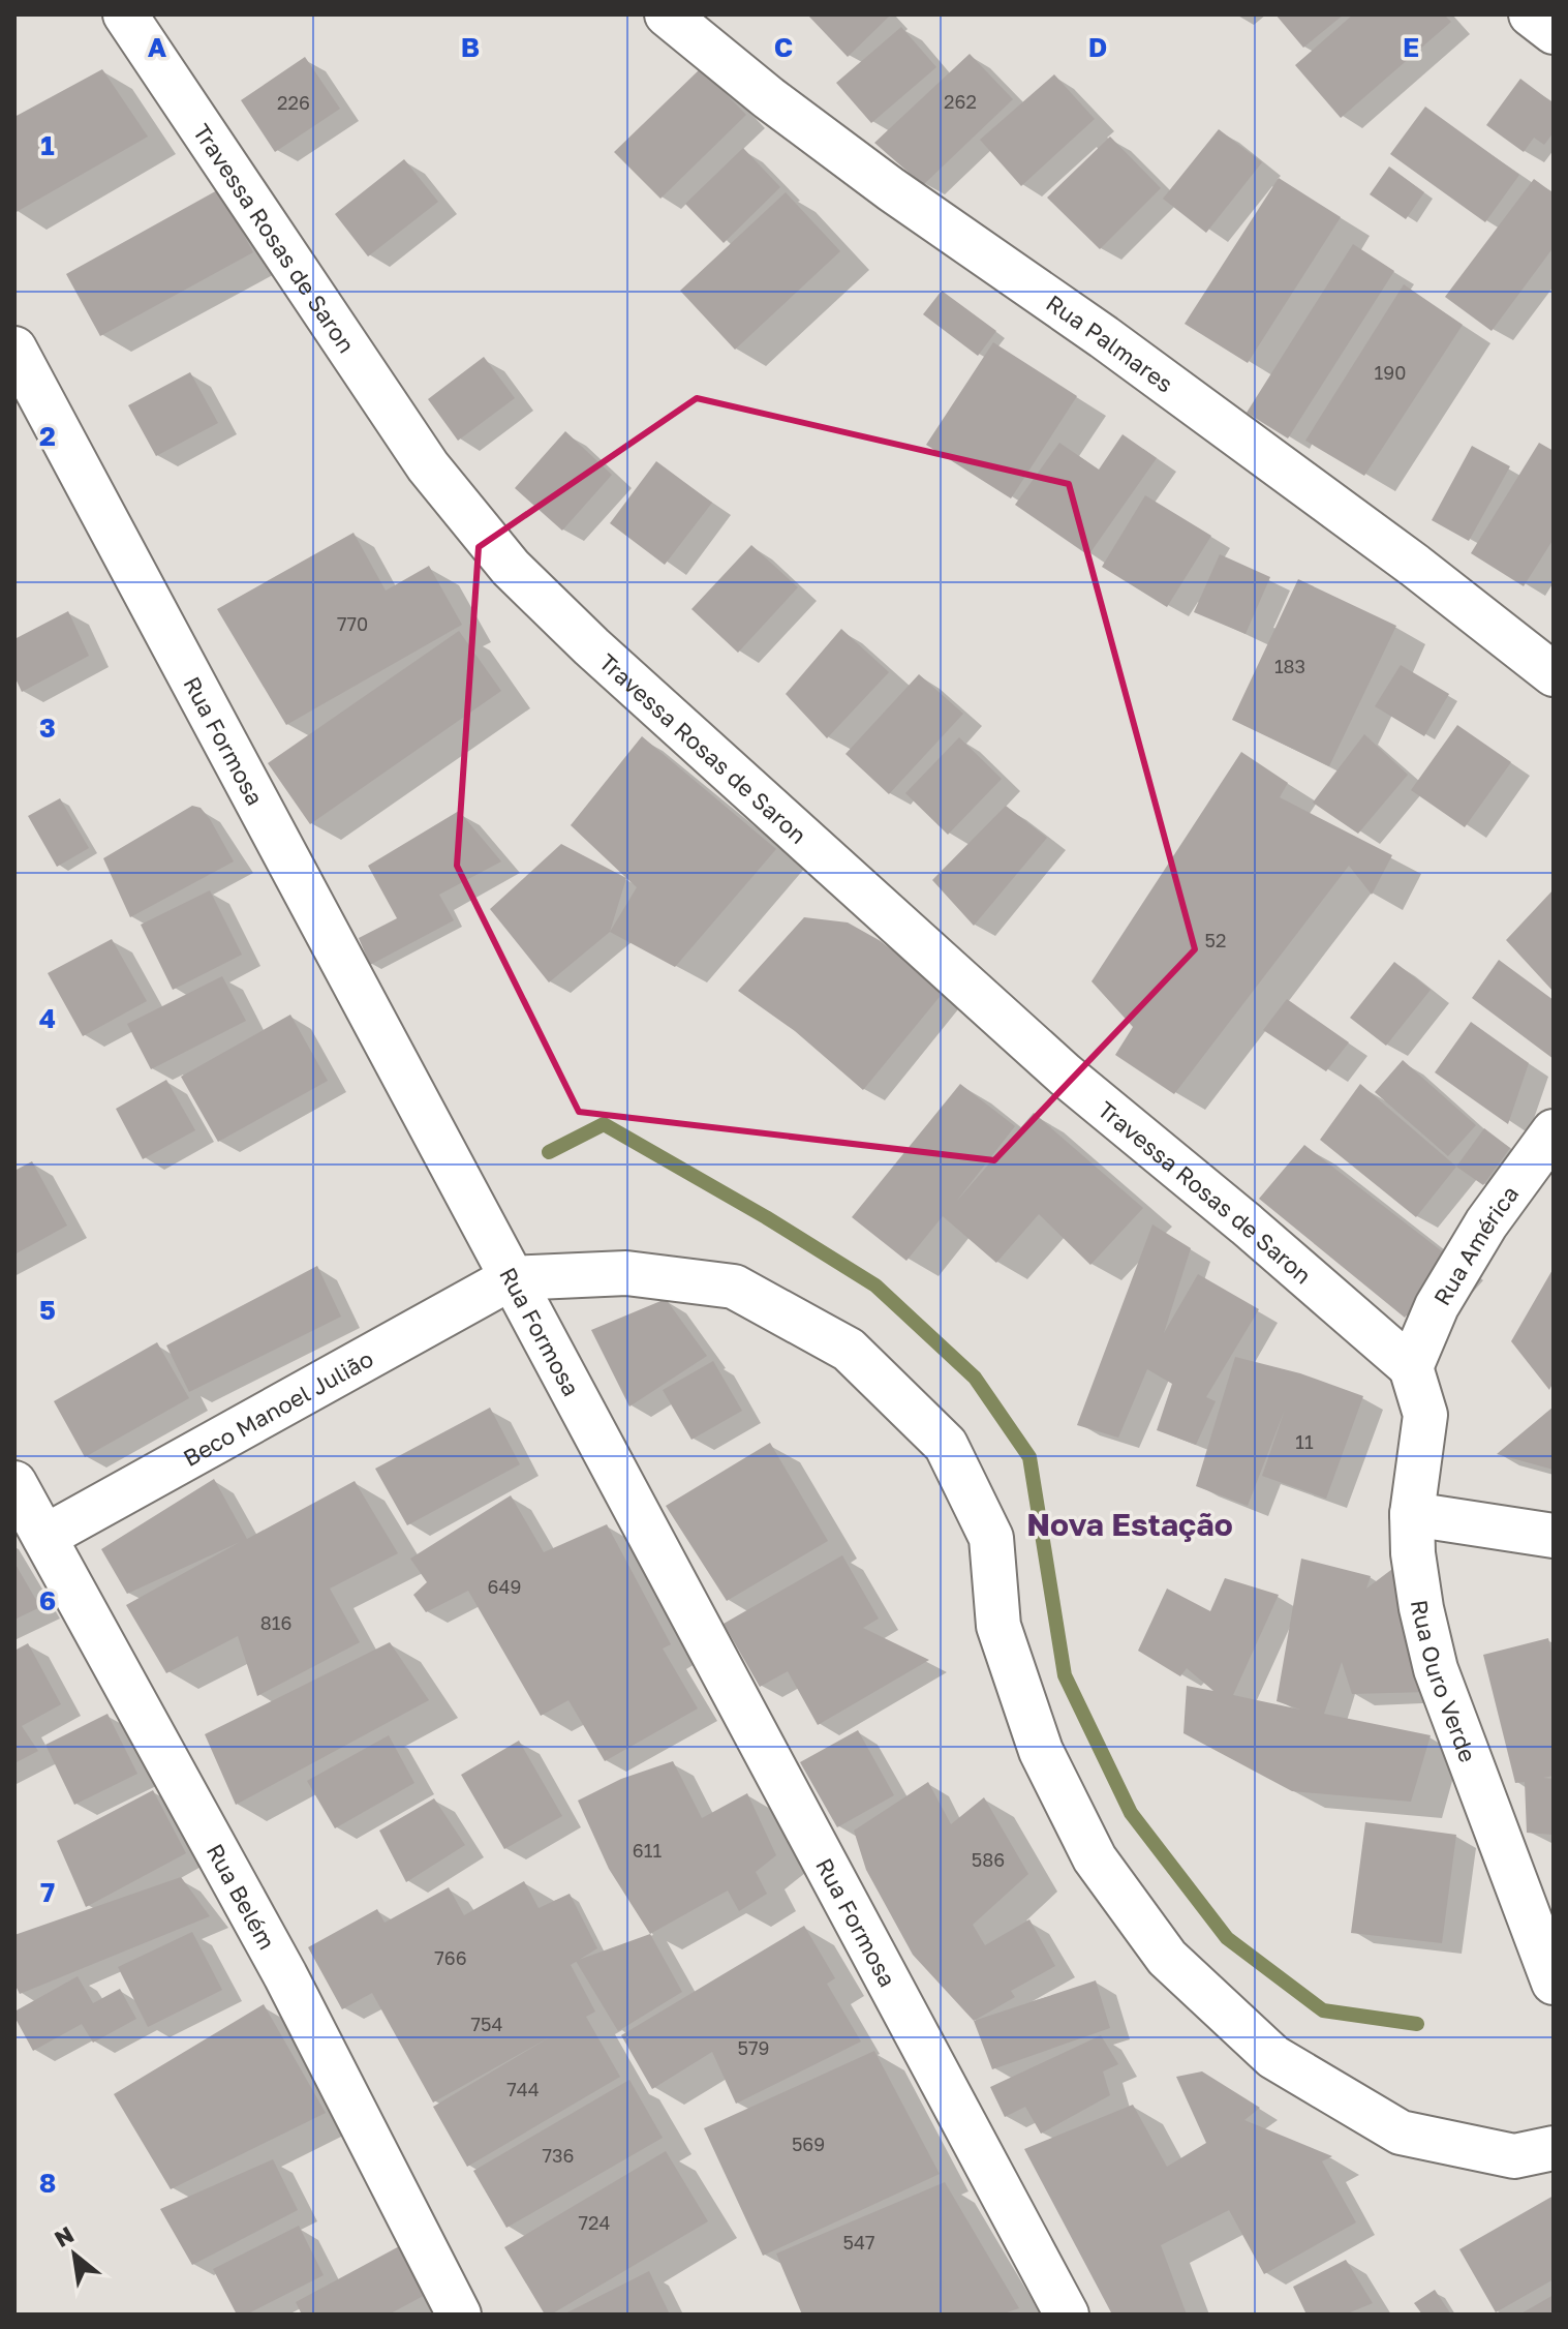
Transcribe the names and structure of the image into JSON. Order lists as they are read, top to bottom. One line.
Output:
{"streets":{"street":["Travessa Rosas de Saron","Rua Palmares","Rua Formosa","Rua América","Beco Manoel Julião","Rua Ouro Verde","Rua Belém"]},"crossings":[["Travessa Rosas de Saron","Rua América"],["Travessa Rosas de Saron","Rua Ouro Verde"],["Rua Formosa","Beco Manoel Julião"],["Rua América","Rua Ouro Verde"],["Beco Manoel Julião","Rua Belém"]],"districts":["Nova Estação"],"house_numbers":["262","226","190","770","183","52","11","649","816","611","586","766","754","579","744","569","736","724","547"],"north":"top left","grid":{"columns":["A","B","C","D","E"],"rows":["1","2","3","4","5","6","7","8"]}}
